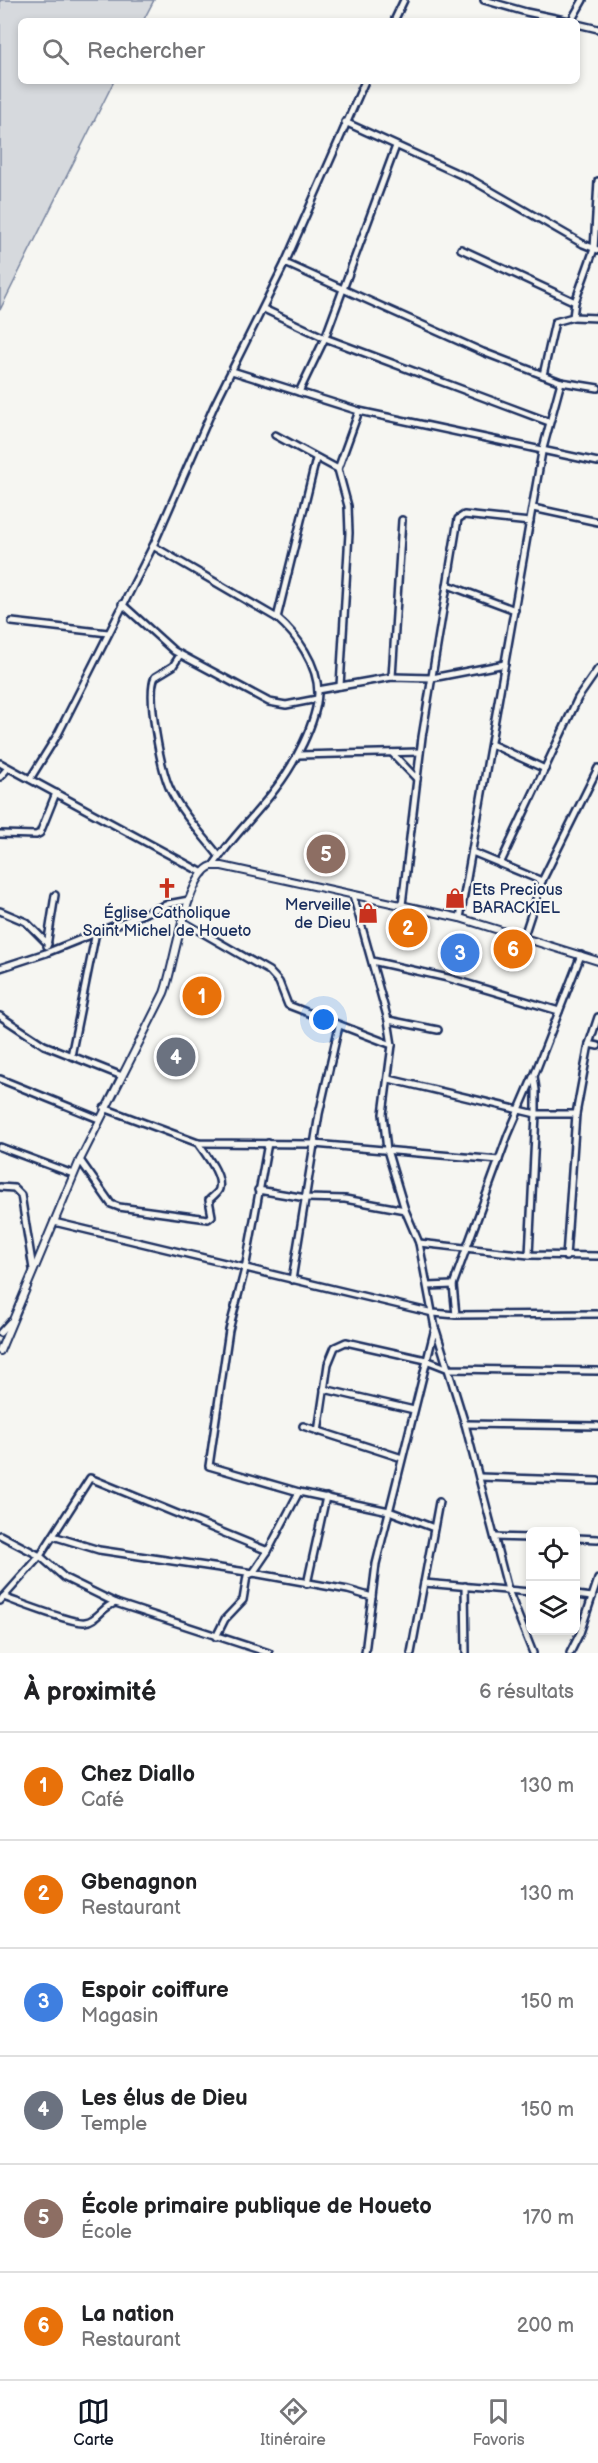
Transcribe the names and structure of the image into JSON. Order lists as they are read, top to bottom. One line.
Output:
{"places":{"church":["Église Catholique Saint Michel de Houeto"],"shop":["Ets Precious BARACKIEL","Merveille de Dieu"]},"page":{"search":"Rechercher","pins":["5","2","6","3","1","4"],"heading":["À proximité","6 résultats"],"list":[{"mark":"1","name":"Chez Diallo","note":"Café","value":"130 m"},{"mark":"2","name":"Gbenagnon","note":"Restaurant","value":"130 m"},{"mark":"3","name":"Espoir coiffure","note":"Magasin","value":"150 m"},{"mark":"4","name":"Les élus de Dieu","note":"Temple","value":"150 m"},{"mark":"5","name":"École primaire publique de Houeto","note":"École","value":"170 m"},{"mark":"6","name":"La nation","note":"Restaurant","value":"200 m"}],"nav":["Carte","Itinéraire","Favoris"]}}
